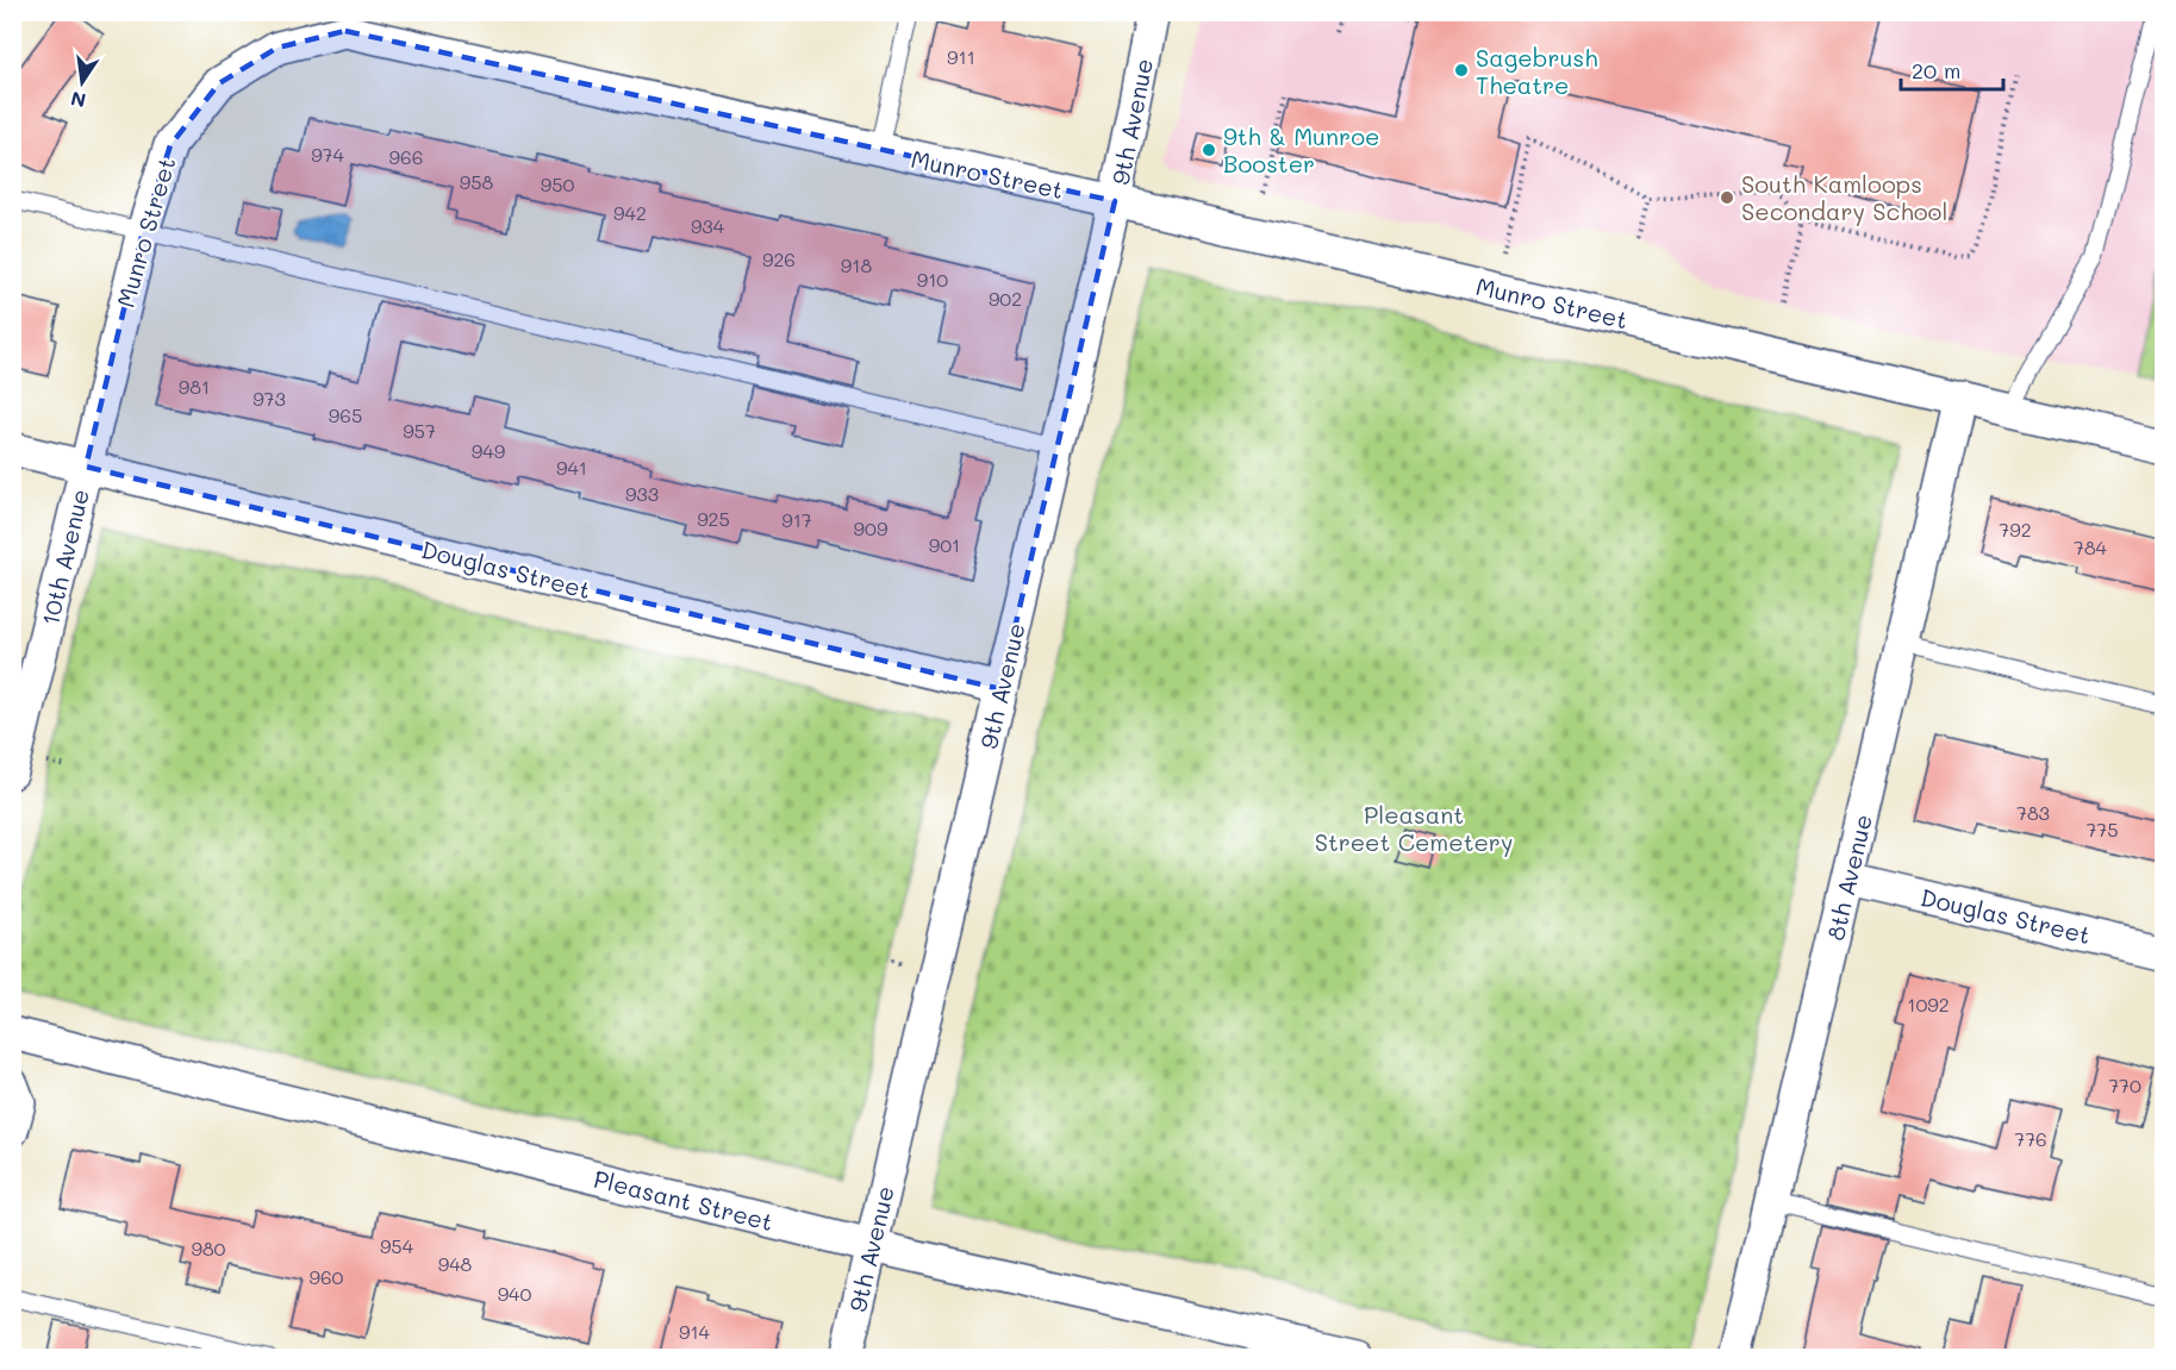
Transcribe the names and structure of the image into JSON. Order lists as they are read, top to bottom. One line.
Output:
{"streets":{"street":["9th Avenue","Munro Street","10th Avenue","Douglas Street","8th Avenue","Pleasant Street"]},"crossings":[["9th Avenue","Munro Street"],["9th Avenue","Douglas Street"],["9th Avenue","Pleasant Street"],["Munro Street","10th Avenue"],["Munro Street","Douglas Street"],["Munro Street","8th Avenue"],["10th Avenue","Douglas Street"],["Douglas Street","8th Avenue"]],"parks":["Pleasant Street Cemetery"],"places":["Sagebrush Theatre","9th & Munroe Booster","South Kamloops Secondary School"],"house_numbers":["911","974","966","958","950","942","934","926","918","910","902","981","973","965","957","949","941","933","925","917","909","792","901","784","783","775","1092","770","776","954","980","948","960","940","914"],"scale_bar":"20 m","north":"bottom"}
